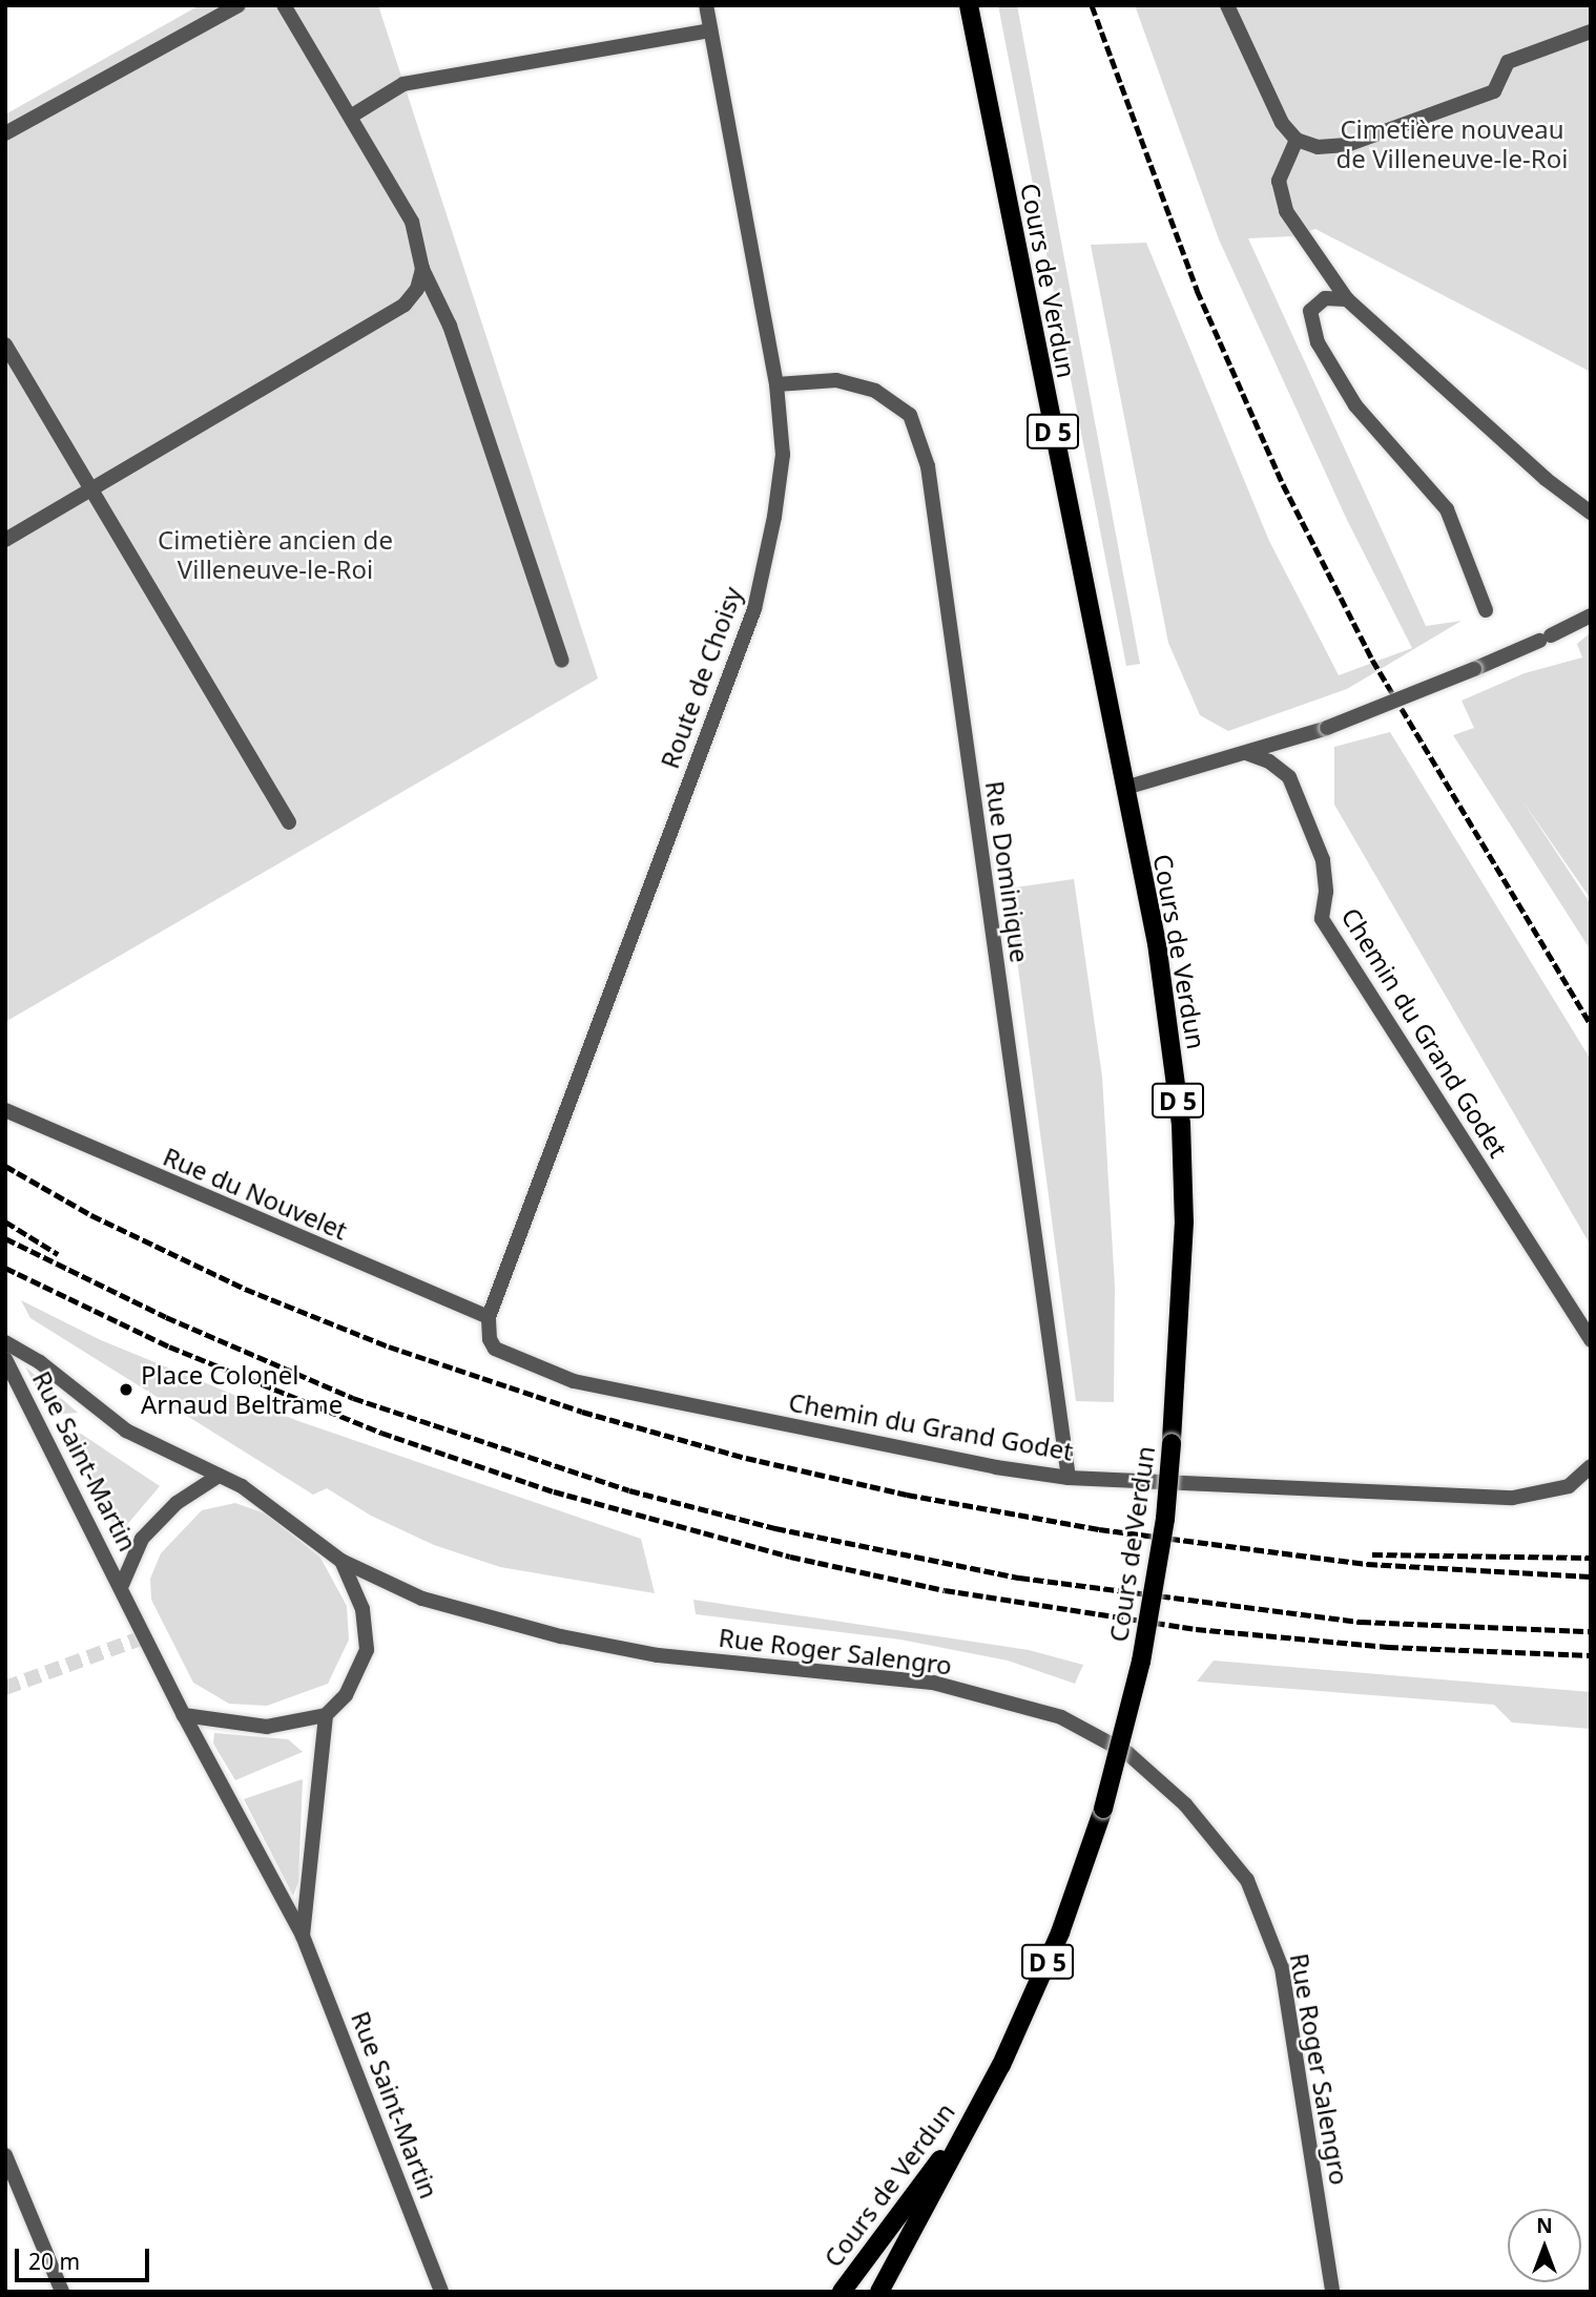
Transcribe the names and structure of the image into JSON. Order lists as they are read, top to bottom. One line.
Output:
{"streets":{"main road":["Cours de Verdun","D 5"],"street":["Route de Choisy","Rue Dominique","Chemin du Grand Godet","Rue du Nouvelet","Rue Saint-Martin","Rue Roger Salengro"]},"crossings":[["Route de Choisy","Rue Dominique"],["Route de Choisy","Chemin du Grand Godet"],["Route de Choisy","Rue du Nouvelet"],["Rue Dominique","Chemin du Grand Godet"],["Rue Saint-Martin","Rue Roger Salengro"]],"parks":["Cimetière nouveau de Villeneuve-le-Roi","Cimetière ancien de Villeneuve-le-Roi"],"places":["Place Colonel Arnaud Beltrame"],"scale_bar":"20 m","north":"top"}
